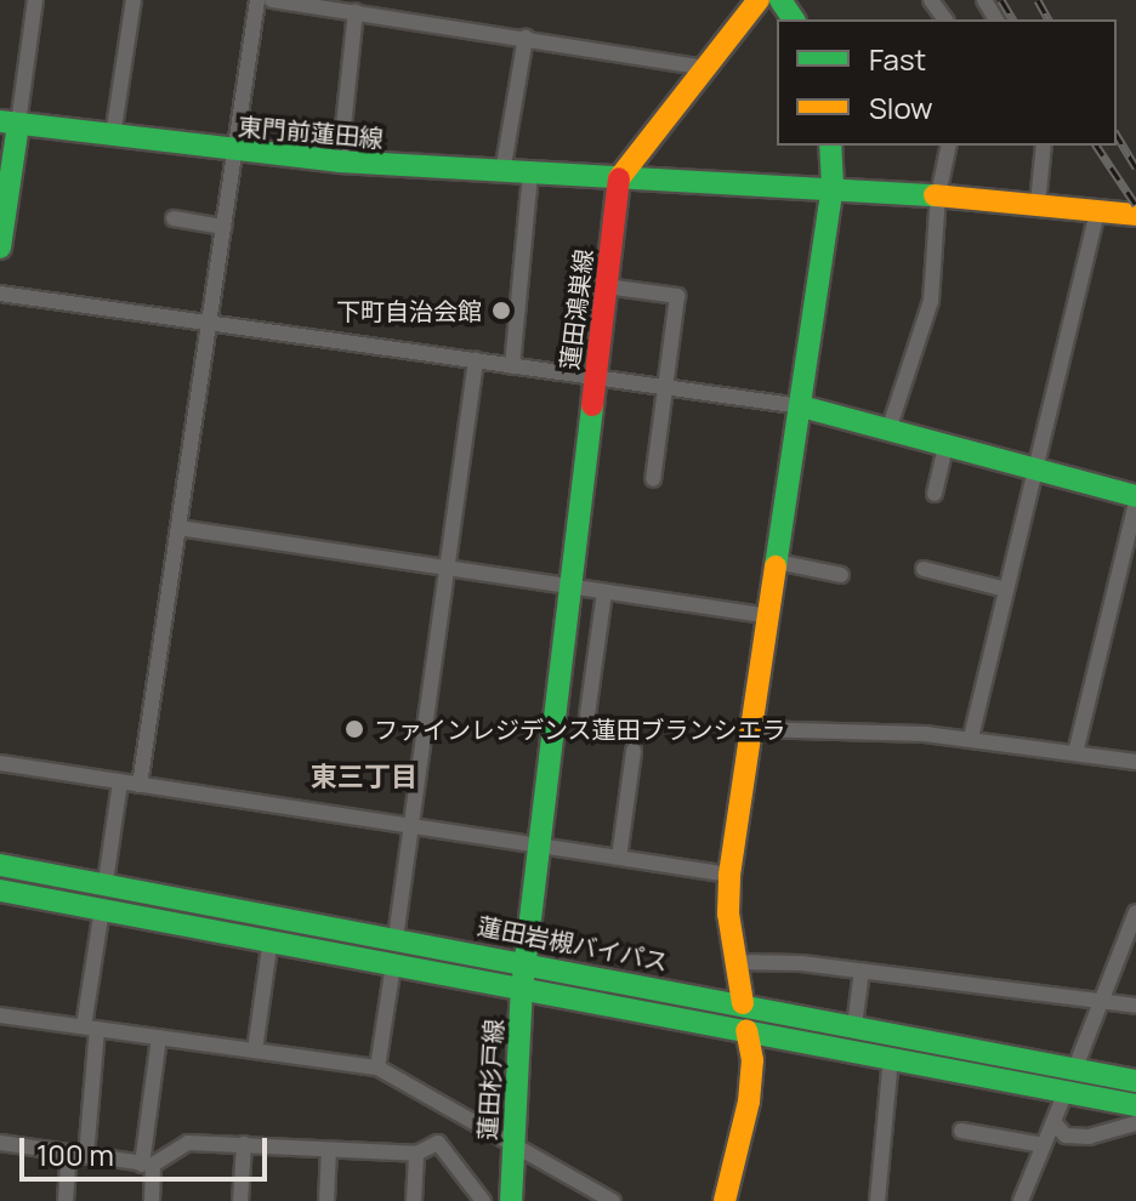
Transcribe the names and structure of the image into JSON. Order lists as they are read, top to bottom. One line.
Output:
{"streets":{"main road":["東門前蓮田線","蓮田鴻巣線","蓮田岩槻バイパス","蓮田杉戸線"]},"crossings":[["東門前蓮田線","蓮田鴻巣線"],["蓮田鴻巣線","蓮田岩槻バイパス"],["蓮田鴻巣線","蓮田杉戸線"],["蓮田岩槻バイパス","蓮田杉戸線"]],"districts":["東三丁目"],"places":["下町自治会館","ファインレジデンス蓮田ブランシエラ"],"legend":["Fast","Slow"],"scale_bar":"100 m"}
